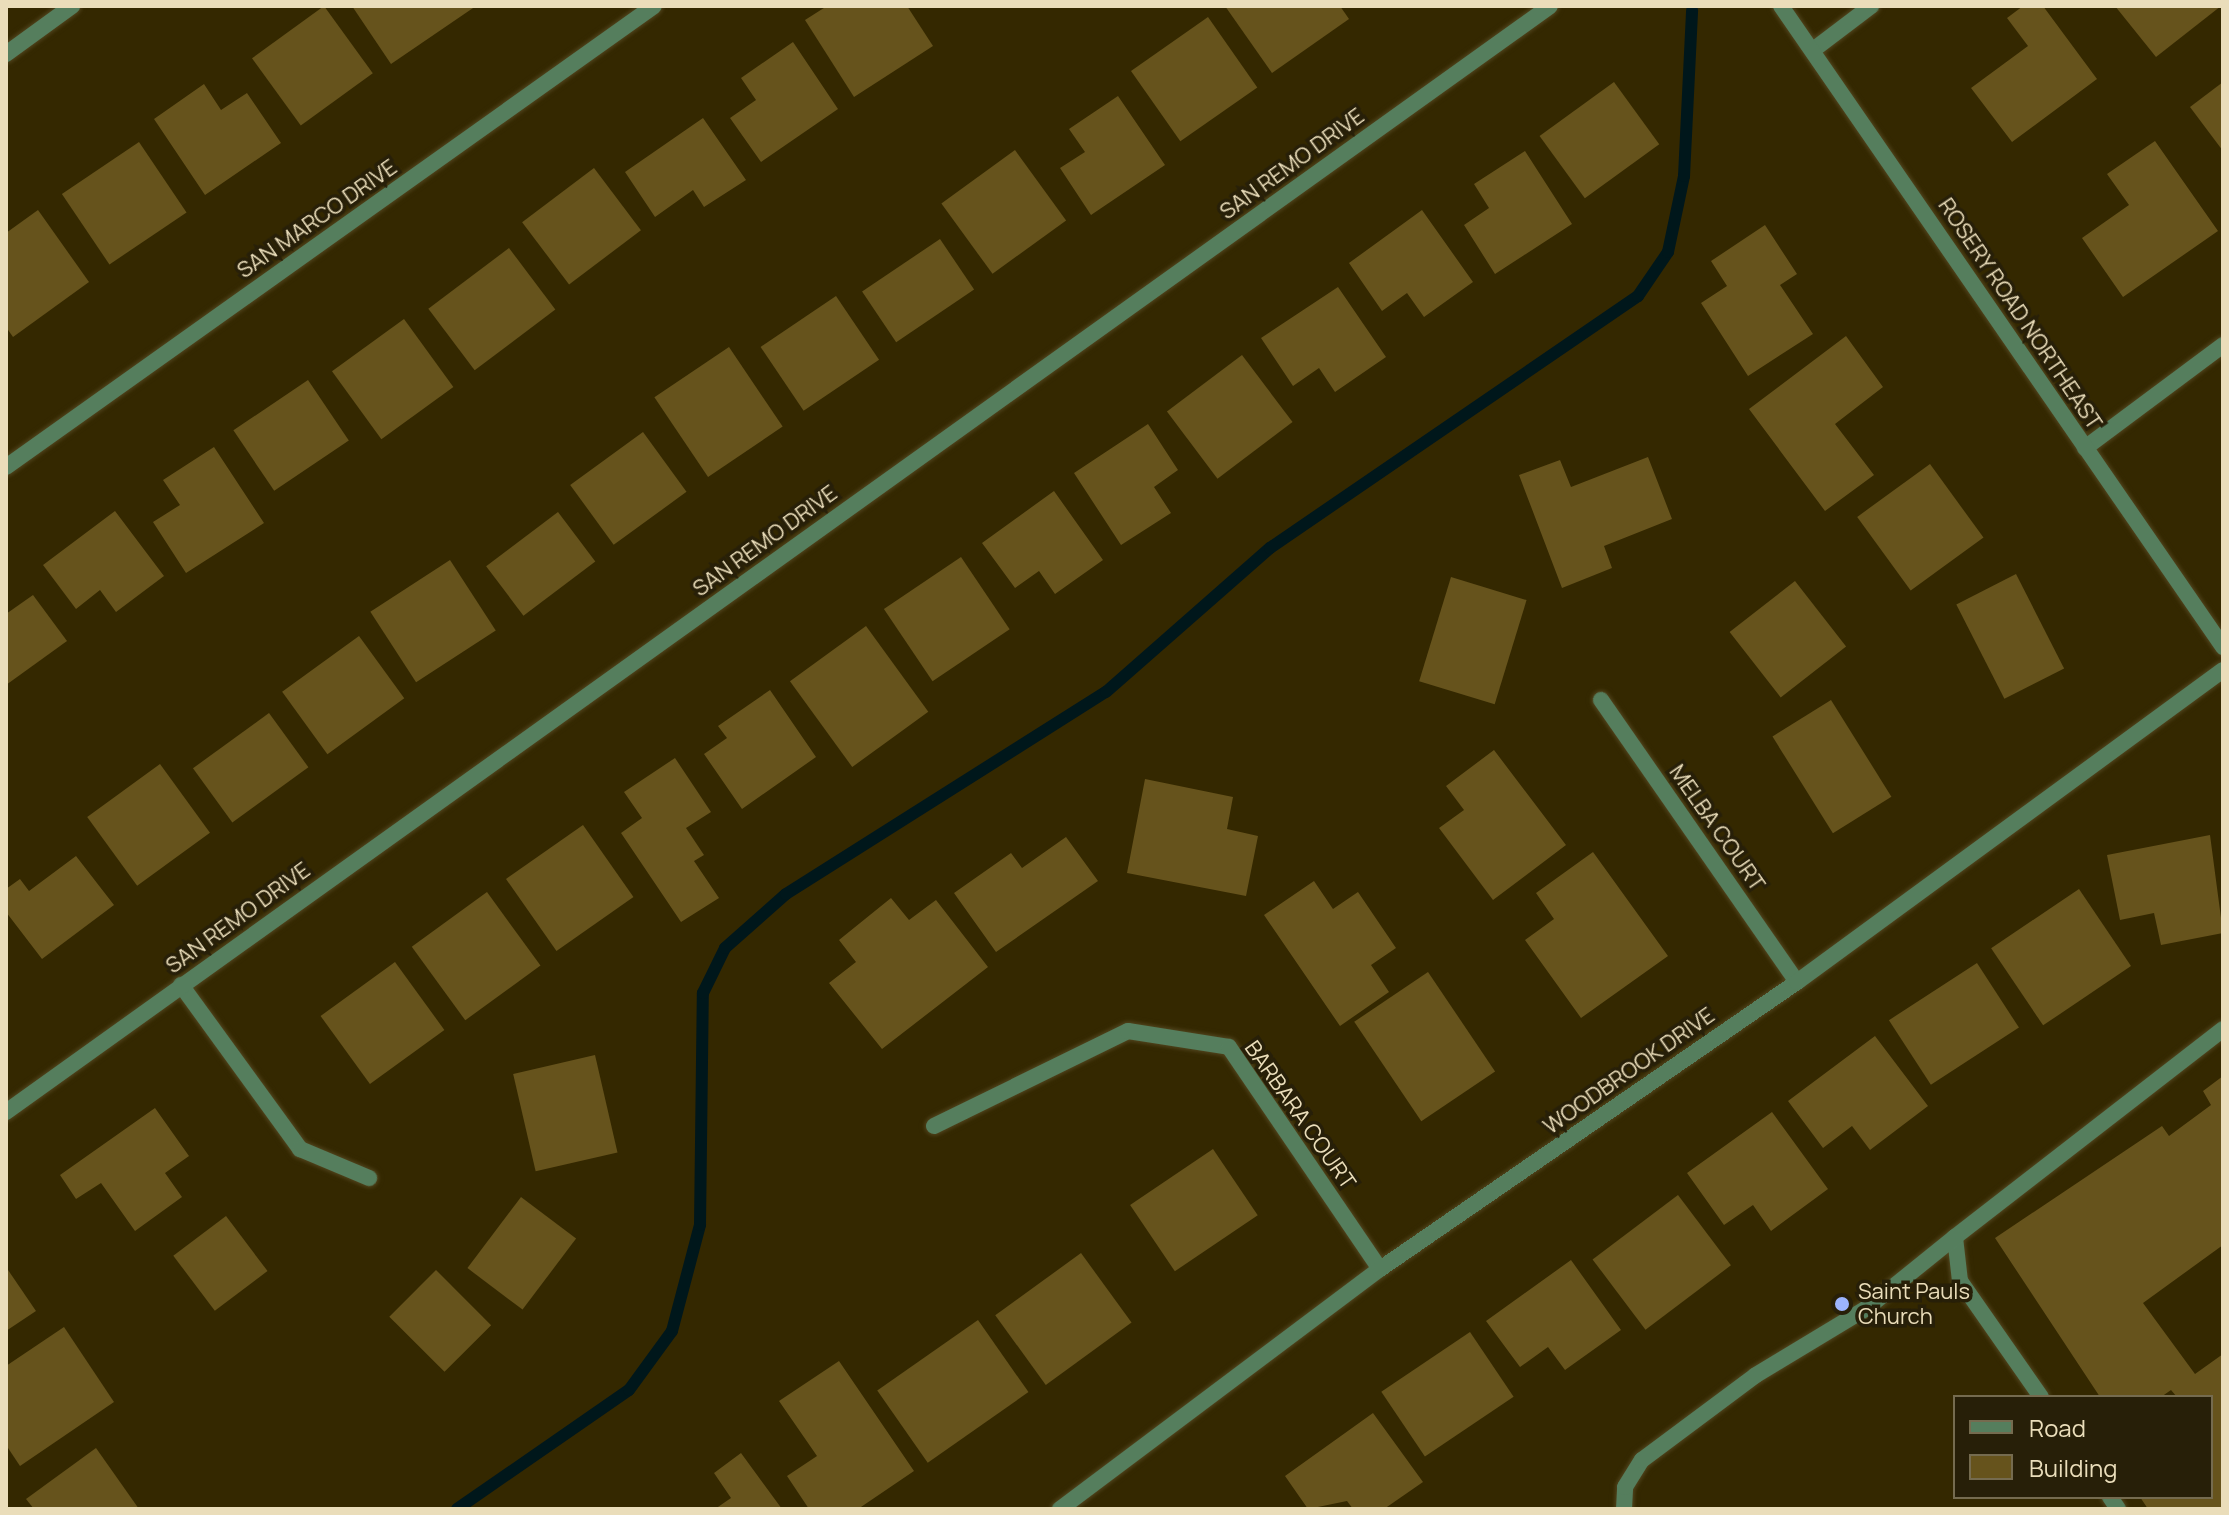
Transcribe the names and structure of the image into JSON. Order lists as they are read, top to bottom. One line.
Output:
{"streets":{"street":["SAN REMO DRIVE","SAN MARCO DRIVE","ROSERY ROAD NORTHEAST","MELBA COURT","WOODBROOK DRIVE","BARBARA COURT"]},"crossings":[["MELBA COURT","WOODBROOK DRIVE"],["WOODBROOK DRIVE","BARBARA COURT"]],"places":["Saint Pauls Church"],"legend":["Road","Building"]}
